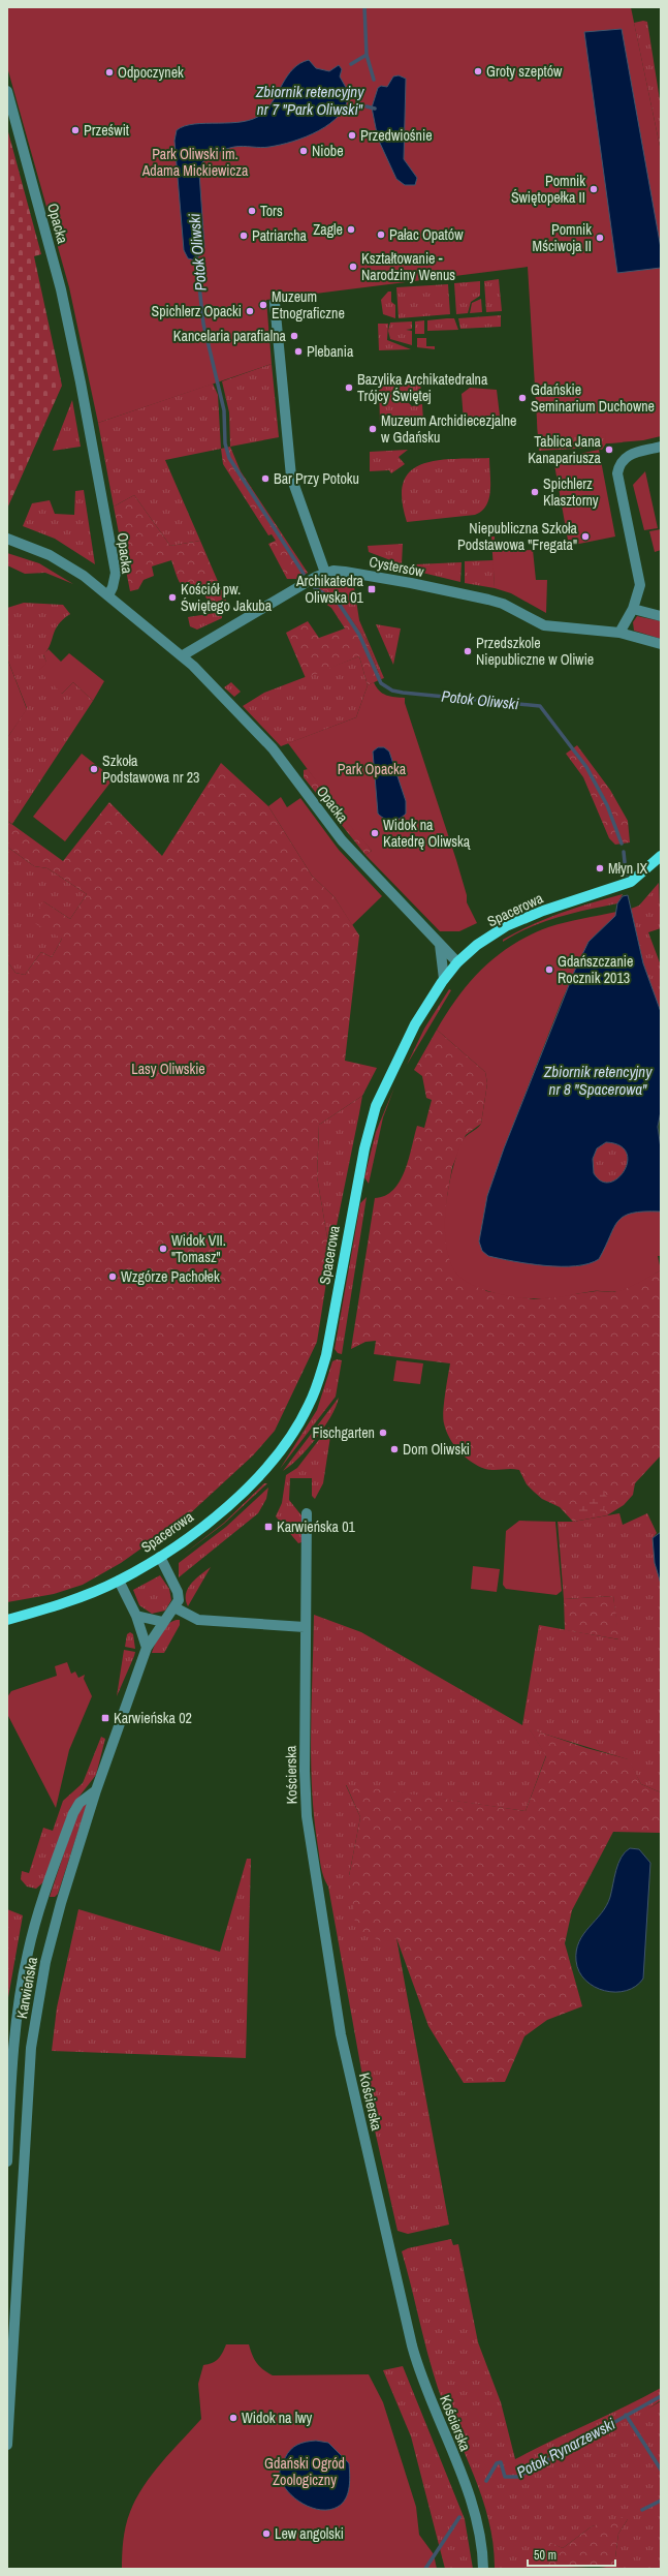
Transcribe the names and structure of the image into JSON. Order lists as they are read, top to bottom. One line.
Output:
{"streets":{"main road":["Spacerowa"],"street":["Opacka","Cystersów","Kościerska","Karwieńska"]},"crossings":[["Opacka","Cystersów"],["Opacka","Spacerowa"]],"water":["Zbiornik retencyjny nr 7 \"Park Oliwski\"","Potok Oliwski","Zbiornik retencyjny nr 8 \"Spacerowa\"","Potok Rynarzewski"],"parks":["Park Oliwski im. Adama Mickiewicza","Park Opacka","Lasy Oliwskie","Gdański Ogród Zoologiczny"],"places":{"other":["Groty szeptów","Odpoczynek","Prześwit","Przedwiośnie","Niobe","Pomnik Świętopełka II","Tors","Zagle","Pałac Opatów","Patriarcha","Pomnik Mściwoja II","Kształtowanie - Narodziny Wenus","Muzeum Etnograficzne","Spichlerz Opacki","Kancelaria parafialna","Plebania","Bazylika Archikatedralna Trójcy Świętej","Gdańskie Seminarium Duchowne","Muzeum Archidiecezjalne w Gdańsku","Tablica Jana Kanapariusza","Bar Przy Potoku","Spichlerz Klasztorny","Niepubliczna Szkoła Podstawowa \"Fregata\"","Kościół pw. Świętego Jakuba","Przedszkole Niepubliczne w Oliwie","Szkoła Podstawowa nr 23","Widok na Katedrę Oliwską","Młyn IX","Gdańszczanie Rocznik 2013","Widok VII. \"Tomasz\"","Wzgórze Pachołek","Fischgarten","Dom Oliwski","Widok na lwy","Lew angolski"],"transit":["Archikatedra Oliwska 01","Karwieńska 01","Karwieńska 02"]},"scale_bar":"50 m"}
